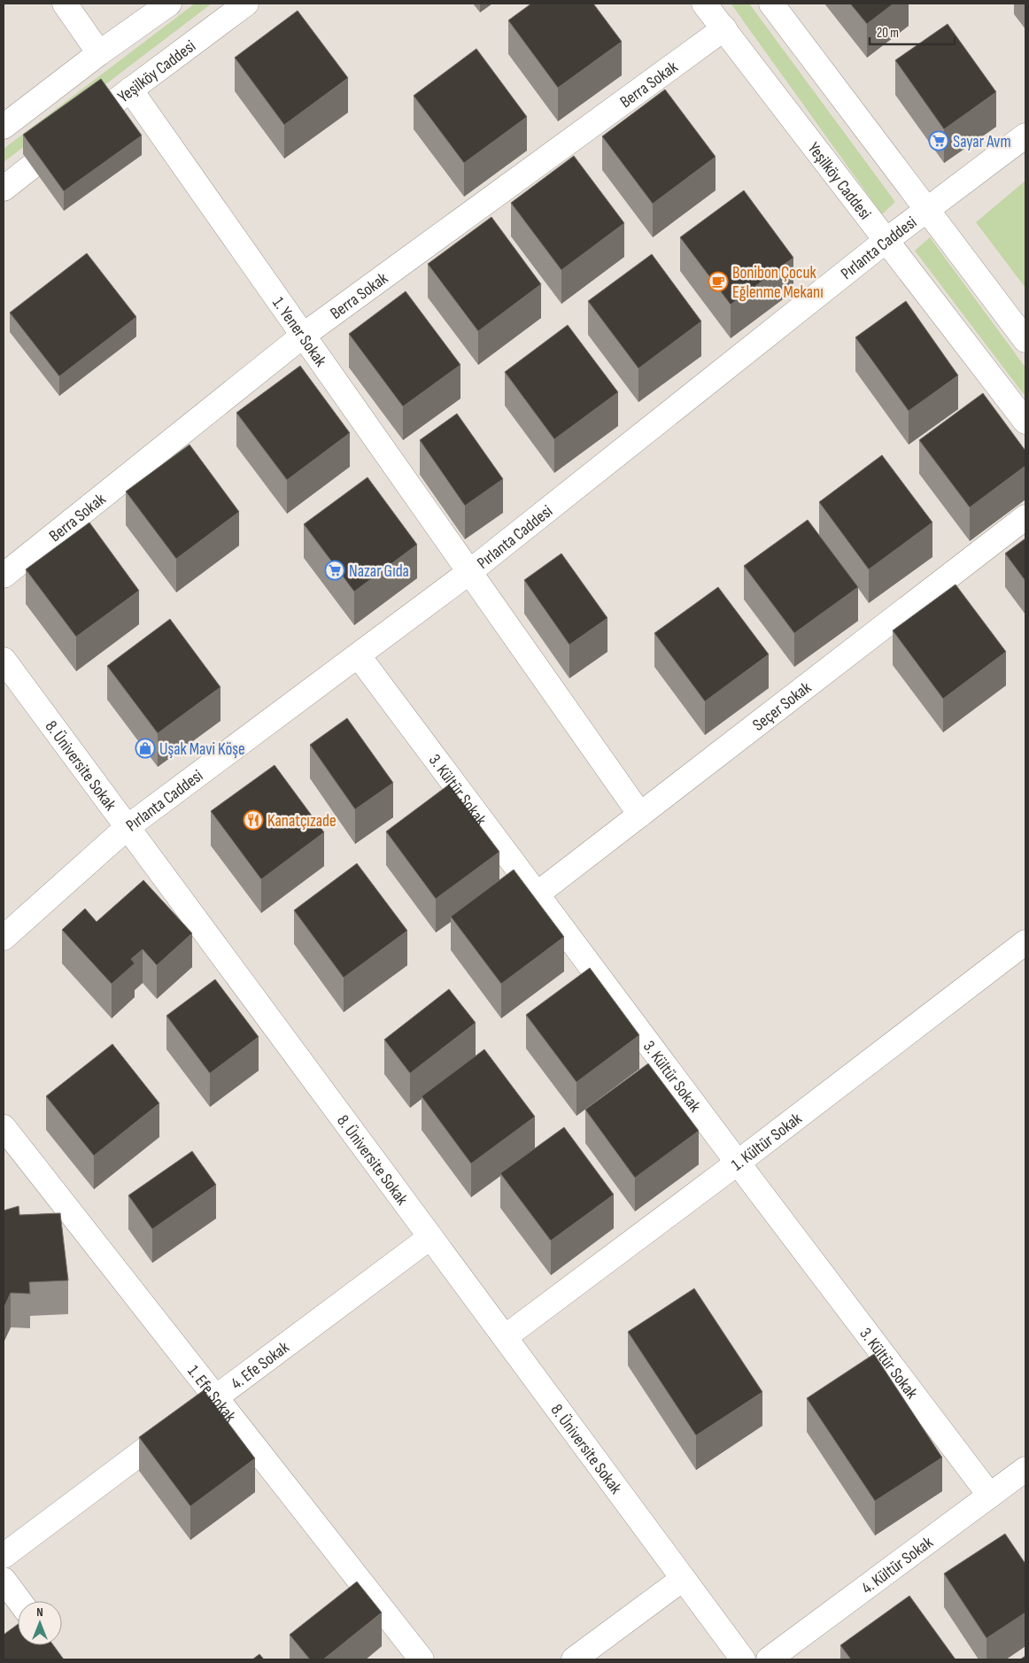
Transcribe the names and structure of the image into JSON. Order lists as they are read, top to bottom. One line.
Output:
{"streets":{"street":["Yeşilköy Caddesi","Berra Sokak","Pırlanta Caddesi","1. Yener Sokak","Seçer Sokak","8. Üniversite Sokak","3. Kültür Sokak","1. Kültür Sokak","4. Efe Sokak","1. Efe Sokak","4. Kültür Sokak"]},"crossings":[["Yeşilköy Caddesi","Berra Sokak"],["Yeşilköy Caddesi","Pırlanta Caddesi"],["Yeşilköy Caddesi","1. Yener Sokak"],["Berra Sokak","1. Yener Sokak"],["Pırlanta Caddesi","1. Yener Sokak"],["Pırlanta Caddesi","8. Üniversite Sokak"],["Pırlanta Caddesi","3. Kültür Sokak"],["1. Yener Sokak","Seçer Sokak"],["Seçer Sokak","3. Kültür Sokak"],["8. Üniversite Sokak","1. Kültür Sokak"],["8. Üniversite Sokak","4. Efe Sokak"],["3. Kültür Sokak","1. Kültür Sokak"],["3. Kültür Sokak","4. Kültür Sokak"],["4. Efe Sokak","1. Efe Sokak"]],"places":{"supermarket":["Sayar Avm","Nazar Gıda"],"cafe":["Bonibon Çocuk Eğlenme Mekanı"],"shop":["Uşak Mavi Köşe"],"restaurant":["Kanatçızade"]},"scale_bar":"20 m","north":"top"}
